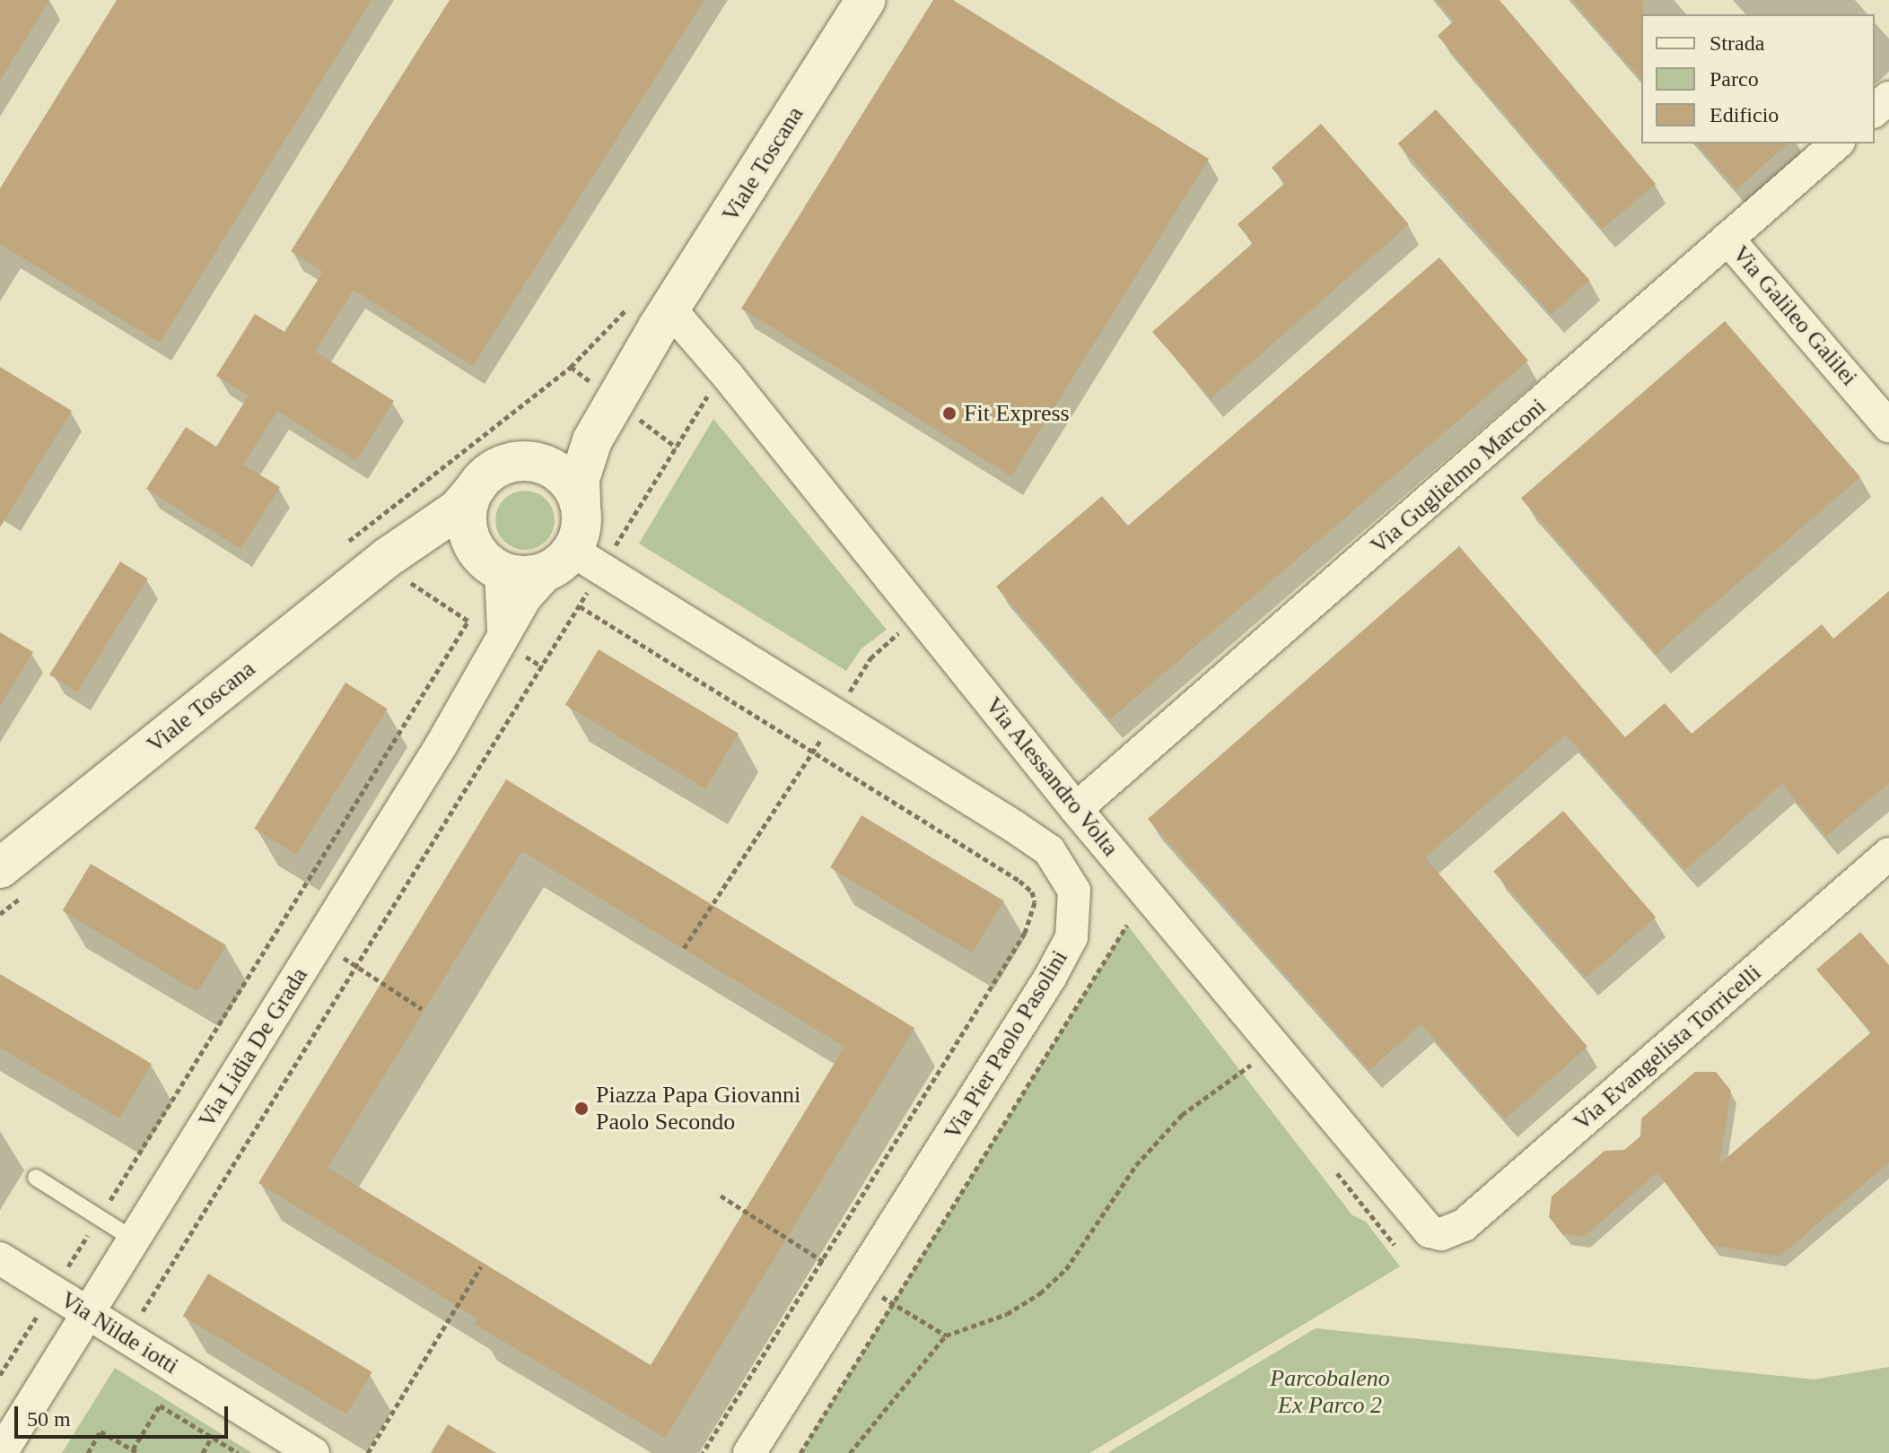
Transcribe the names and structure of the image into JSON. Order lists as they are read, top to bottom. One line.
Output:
{"streets":{"street":["Viale Toscana","Via Galileo Galilei","Via Guglielmo Marconi","Via Alessandro Volta","Via Pier Paolo Pasolini","Via Lidia De Grada","Via Evangelista Torricelli","Via Nilde iotti"]},"crossings":[["Viale Toscana","Via Alessandro Volta"],["Viale Toscana","Via Pier Paolo Pasolini"],["Viale Toscana","Via Lidia De Grada"],["Via Galileo Galilei","Via Guglielmo Marconi"],["Via Guglielmo Marconi","Via Alessandro Volta"],["Via Alessandro Volta","Via Evangelista Torricelli"],["Via Pier Paolo Pasolini","Via Lidia De Grada"],["Via Lidia De Grada","Via Nilde iotti"]],"parks":["Parcobaleno Ex Parco 2"],"places":["Fit Express","Piazza Papa Giovanni Paolo Secondo"],"legend":["Strada","Parco","Edificio"],"scale_bar":"50 m"}
